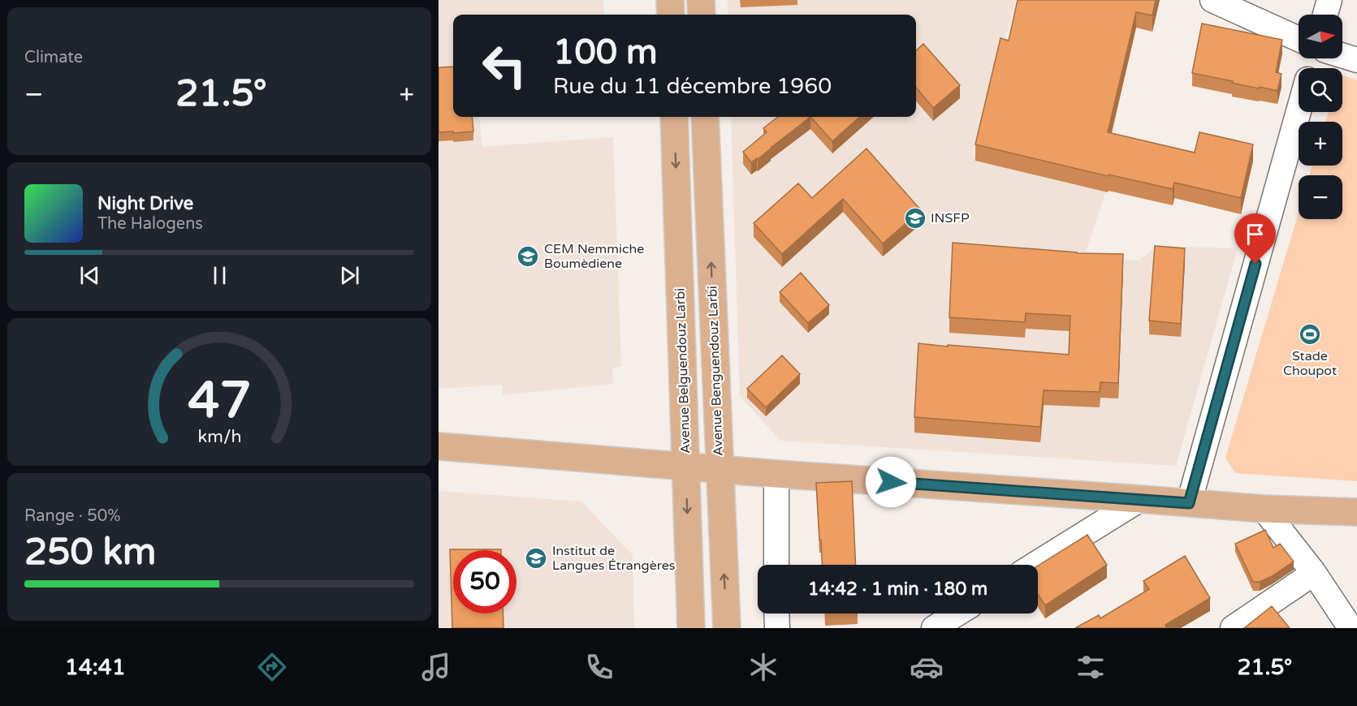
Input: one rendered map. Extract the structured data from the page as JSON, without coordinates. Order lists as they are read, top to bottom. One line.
{"streets":{"main road":["Avenue Belguendouz Larbi","Avenue Benguendouz Larbi"]},"one_way":["Avenue Belguendouz Larbi","Avenue Benguendouz Larbi"],"places":{"school or university":["INSFP","CEM Nemmiche Boumèdiene","Institut de Langues Étrangères"],"sports":["Stade Choupot"]},"north":"right","page":{"tile":["Climate",["Range · 50%","250 km"]],"map_buttons":["+","−"],"turn":["100 m","Rue du 11 décembre 1960"],"heat":["−","21.5°","+"],"song":["Night Drive","The Halogens"],"limit":"50","trip":"14:42 · 1 min · 180 m","tabs":["14:41","21.5°"],"gauge":["47","km/h"]}}
